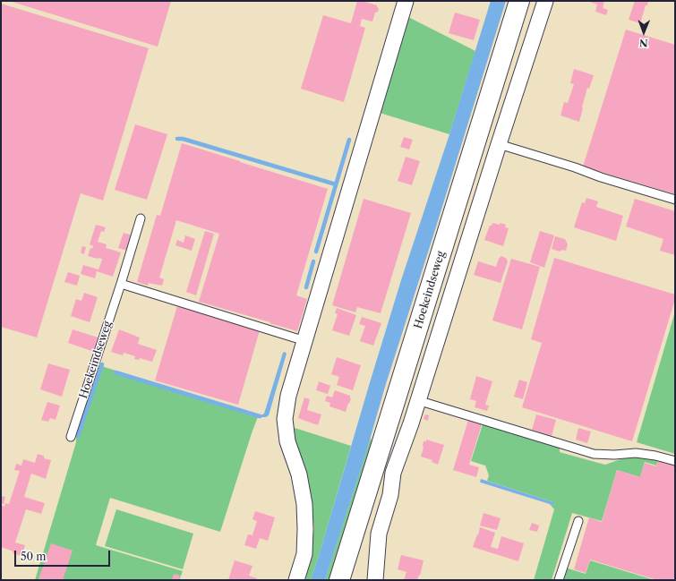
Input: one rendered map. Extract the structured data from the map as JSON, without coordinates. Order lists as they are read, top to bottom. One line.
{"streets":{"main road":["Hoekeindseweg"]},"scale_bar":"50 m","north":"bottom"}
